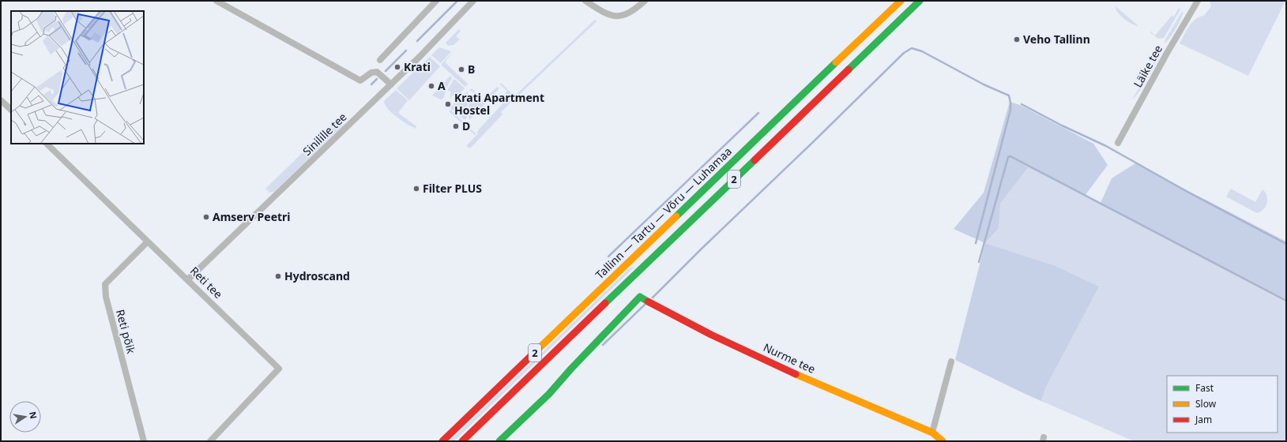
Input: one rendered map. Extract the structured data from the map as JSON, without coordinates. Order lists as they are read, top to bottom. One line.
{"streets":{"main road":["2","Tallinn — Tartu — Võru — Luhamaa","Nurme tee"],"street":["Läike tee","Sinilille tee","Reti tee","Reti põik"]},"crossings":[["Sinilille tee","Reti tee"],["Reti tee","Reti põik"]],"places":["Veho Tallinn","Krati","B","A","Krati Apartment Hostel","D","Filter PLUS","Amserv Peetri","Hydroscand"],"legend":["Fast","Slow","Jam"],"north":"right"}
